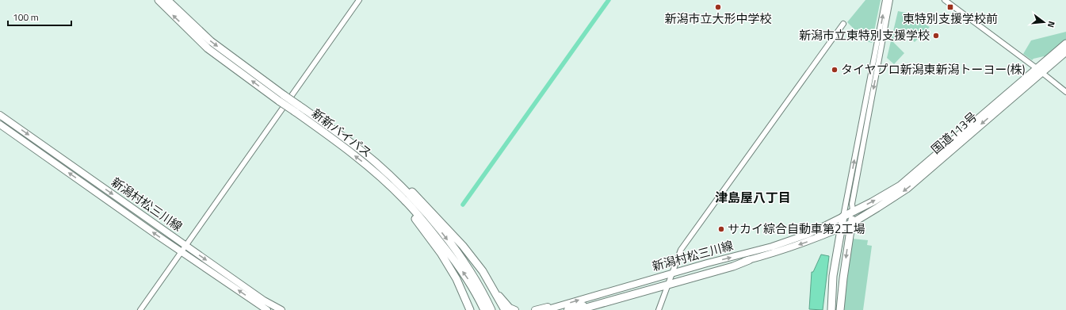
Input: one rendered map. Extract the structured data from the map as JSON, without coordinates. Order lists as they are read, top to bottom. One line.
{"streets":{"highway":["新新バイパス","国道113号"],"main road":["新潟村松三川線"]},"crossings":[["国道113号","新潟村松三川線"]],"districts":["津島屋八丁目"],"places":{"other":["新潟市立大形中学校","新潟市立東特別支援学校","タイヤプロ新潟東新潟トーヨー(株)","サカイ綜合自動車第2工場"],"transit":["東特別支援学校前"]},"scale_bar":"100 m","north":"right"}
